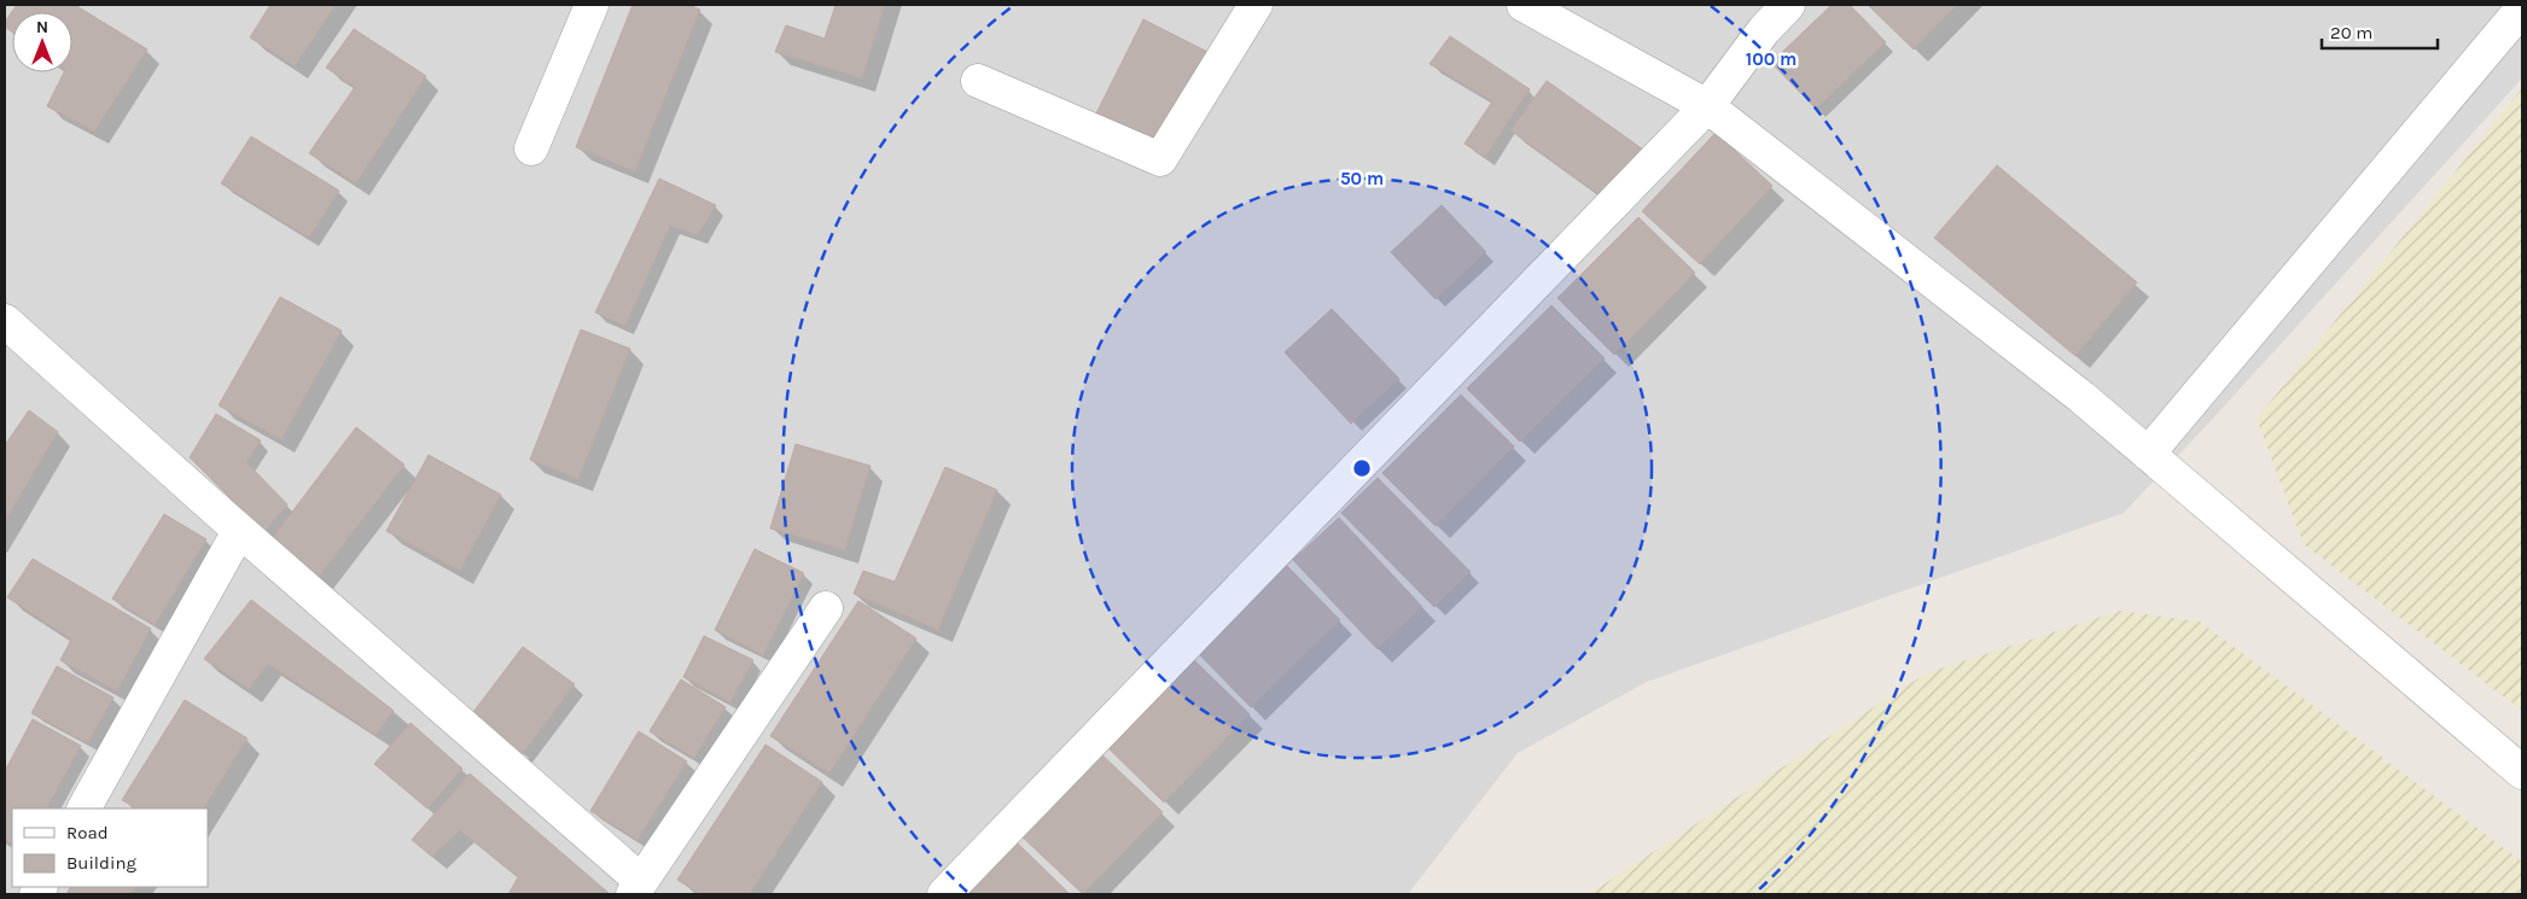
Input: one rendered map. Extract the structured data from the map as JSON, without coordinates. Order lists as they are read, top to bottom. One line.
{"legend":["Road","Building"],"scale_bar":"20 m","north":"top","rings":["100 m","50 m"]}
